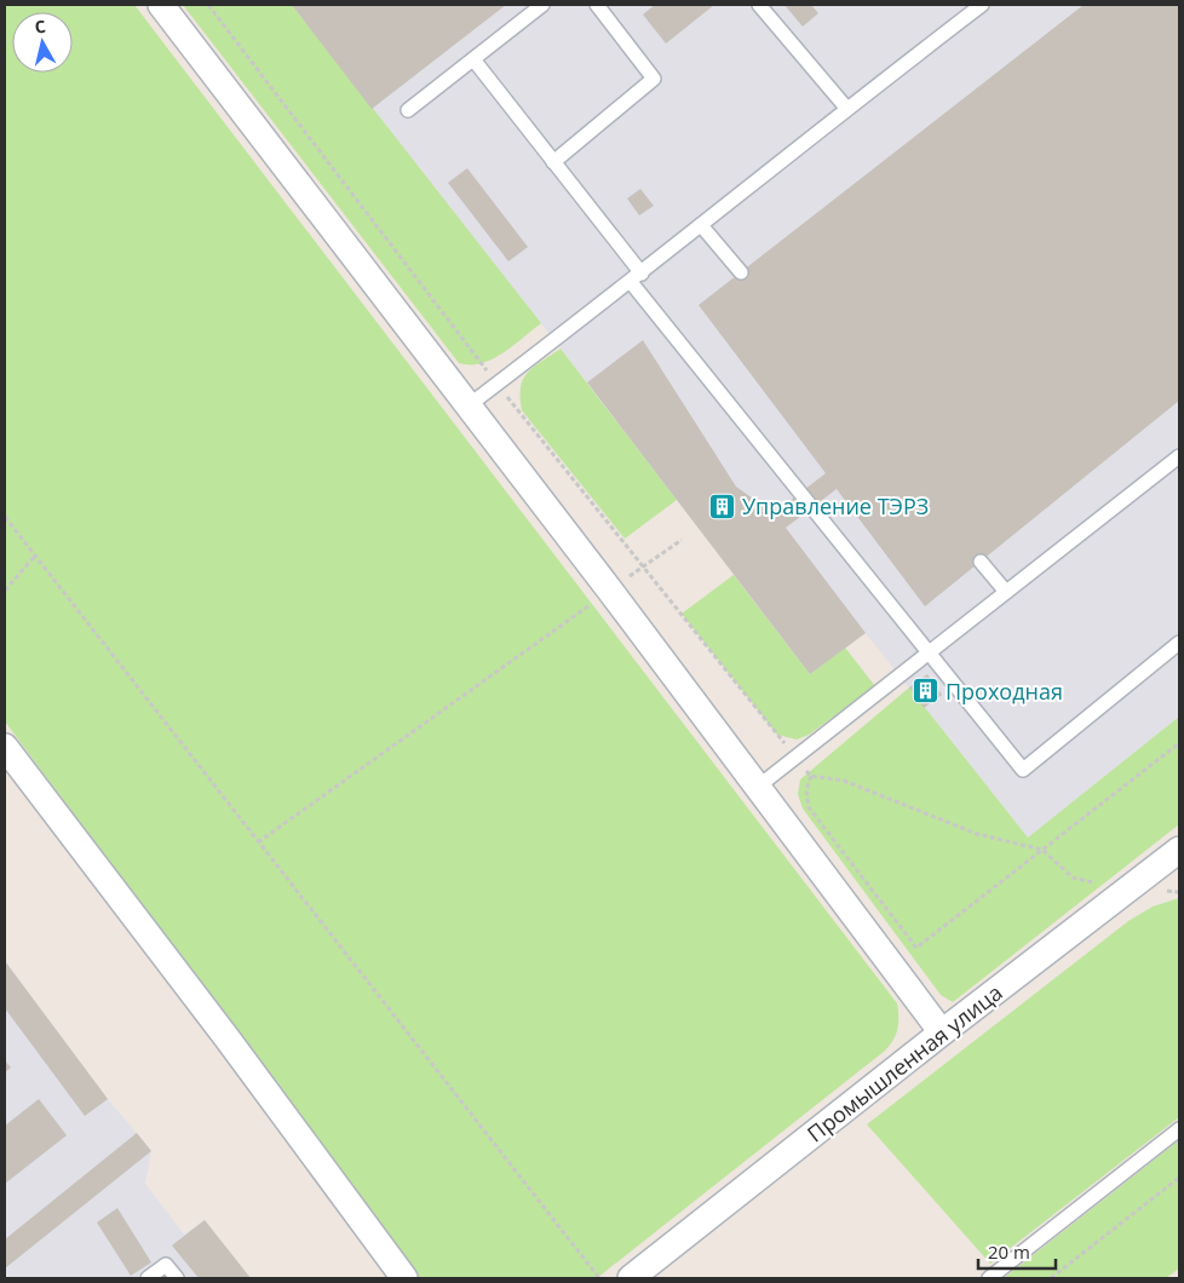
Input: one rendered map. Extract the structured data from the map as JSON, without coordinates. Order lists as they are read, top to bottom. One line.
{"streets":{"street":["Промышленная улица"]},"places":{"building":["Управление ТЭРЗ","Проходная"]},"scale_bar":"20 m","north":"top"}
